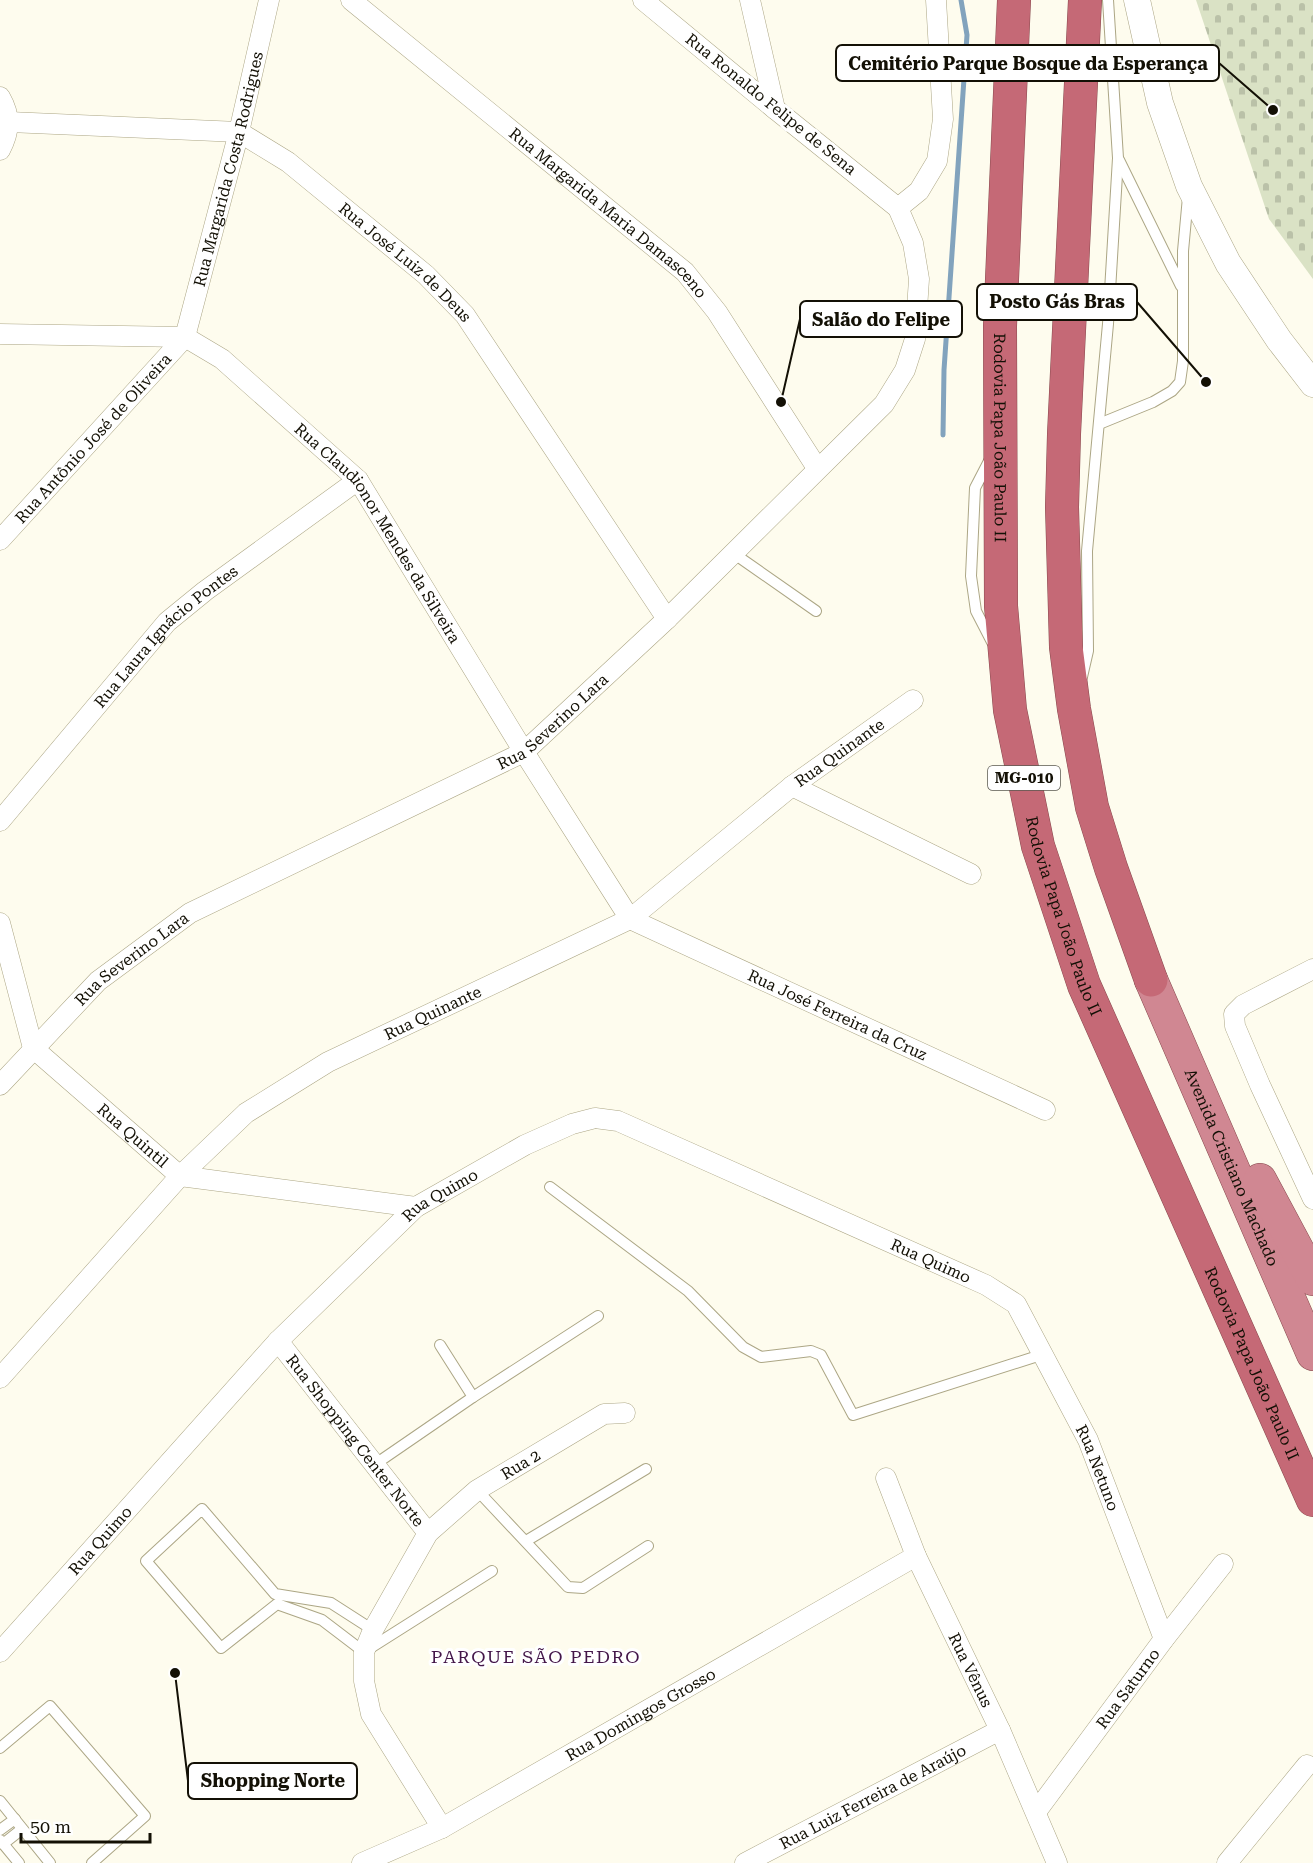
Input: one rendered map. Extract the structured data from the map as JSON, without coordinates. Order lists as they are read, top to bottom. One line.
{"streets":{"highway":["Rodovia Papa João Paulo II","MG-010","Avenida Cristiano Machado"],"street":["Rua Ronaldo Felipe de Sena","Rua Margarida Costa Rodrigues","Rua Margarida Maria Damasceno","Rua José Luiz de Deus","Rua Antônio José de Oliveira","Rua Claudionor Mendes da Silveira","Rua Laura Ignácio Pontes","Rua Severino Lara","Rua Quinante","Rua José Ferreira da Cruz","Rua Quintil","Rua Quimo","Rua Shopping Center Norte","Rua 2","Rua Netuno","Rua Vênus","Rua Saturno","Rua Domingos Grosso","Rua Luiz Ferreira de Araújo"]},"crossings":[["Rua Ronaldo Felipe de Sena","Rua Severino Lara"],["Rua Margarida Costa Rodrigues","Rua José Luiz de Deus"],["Rua Margarida Costa Rodrigues","Rua Antônio José de Oliveira"],["Rua Margarida Costa Rodrigues","Rua Claudionor Mendes da Silveira"],["Rua Margarida Maria Damasceno","Rua Severino Lara"],["Rua José Luiz de Deus","Rua Severino Lara"],["Rua Antônio José de Oliveira","Rua Claudionor Mendes da Silveira"],["Rua Claudionor Mendes da Silveira","Rua Laura Ignácio Pontes"],["Rua Claudionor Mendes da Silveira","Rua Severino Lara"],["Rua Claudionor Mendes da Silveira","Rua Quinante"],["Rua Claudionor Mendes da Silveira","Rua José Ferreira da Cruz"],["Rua Severino Lara","Rua Quintil"],["Rua Quinante","Rua José Ferreira da Cruz"],["Rua Quinante","Rua Quintil"],["MG-010","Avenida Cristiano Machado"],["Rua Quintil","Rua Quimo"],["Rua Quimo","Rua Shopping Center Norte"],["Rua Quimo","Rua Netuno"],["Rua Shopping Center Norte","Rua 2"],["Rua Shopping Center Norte","Rua Domingos Grosso"],["Rua Netuno","Rua Saturno"],["Rua Vênus","Rua Saturno"],["Rua Vênus","Rua Domingos Grosso"],["Rua Vênus","Rua Luiz Ferreira de Araújo"]],"districts":["PARQUE SÃO PEDRO"],"places":["Cemitério Parque Bosque da Esperança","Posto Gás Bras","Salão do Felipe","Shopping Norte"],"scale_bar":"50 m"}
